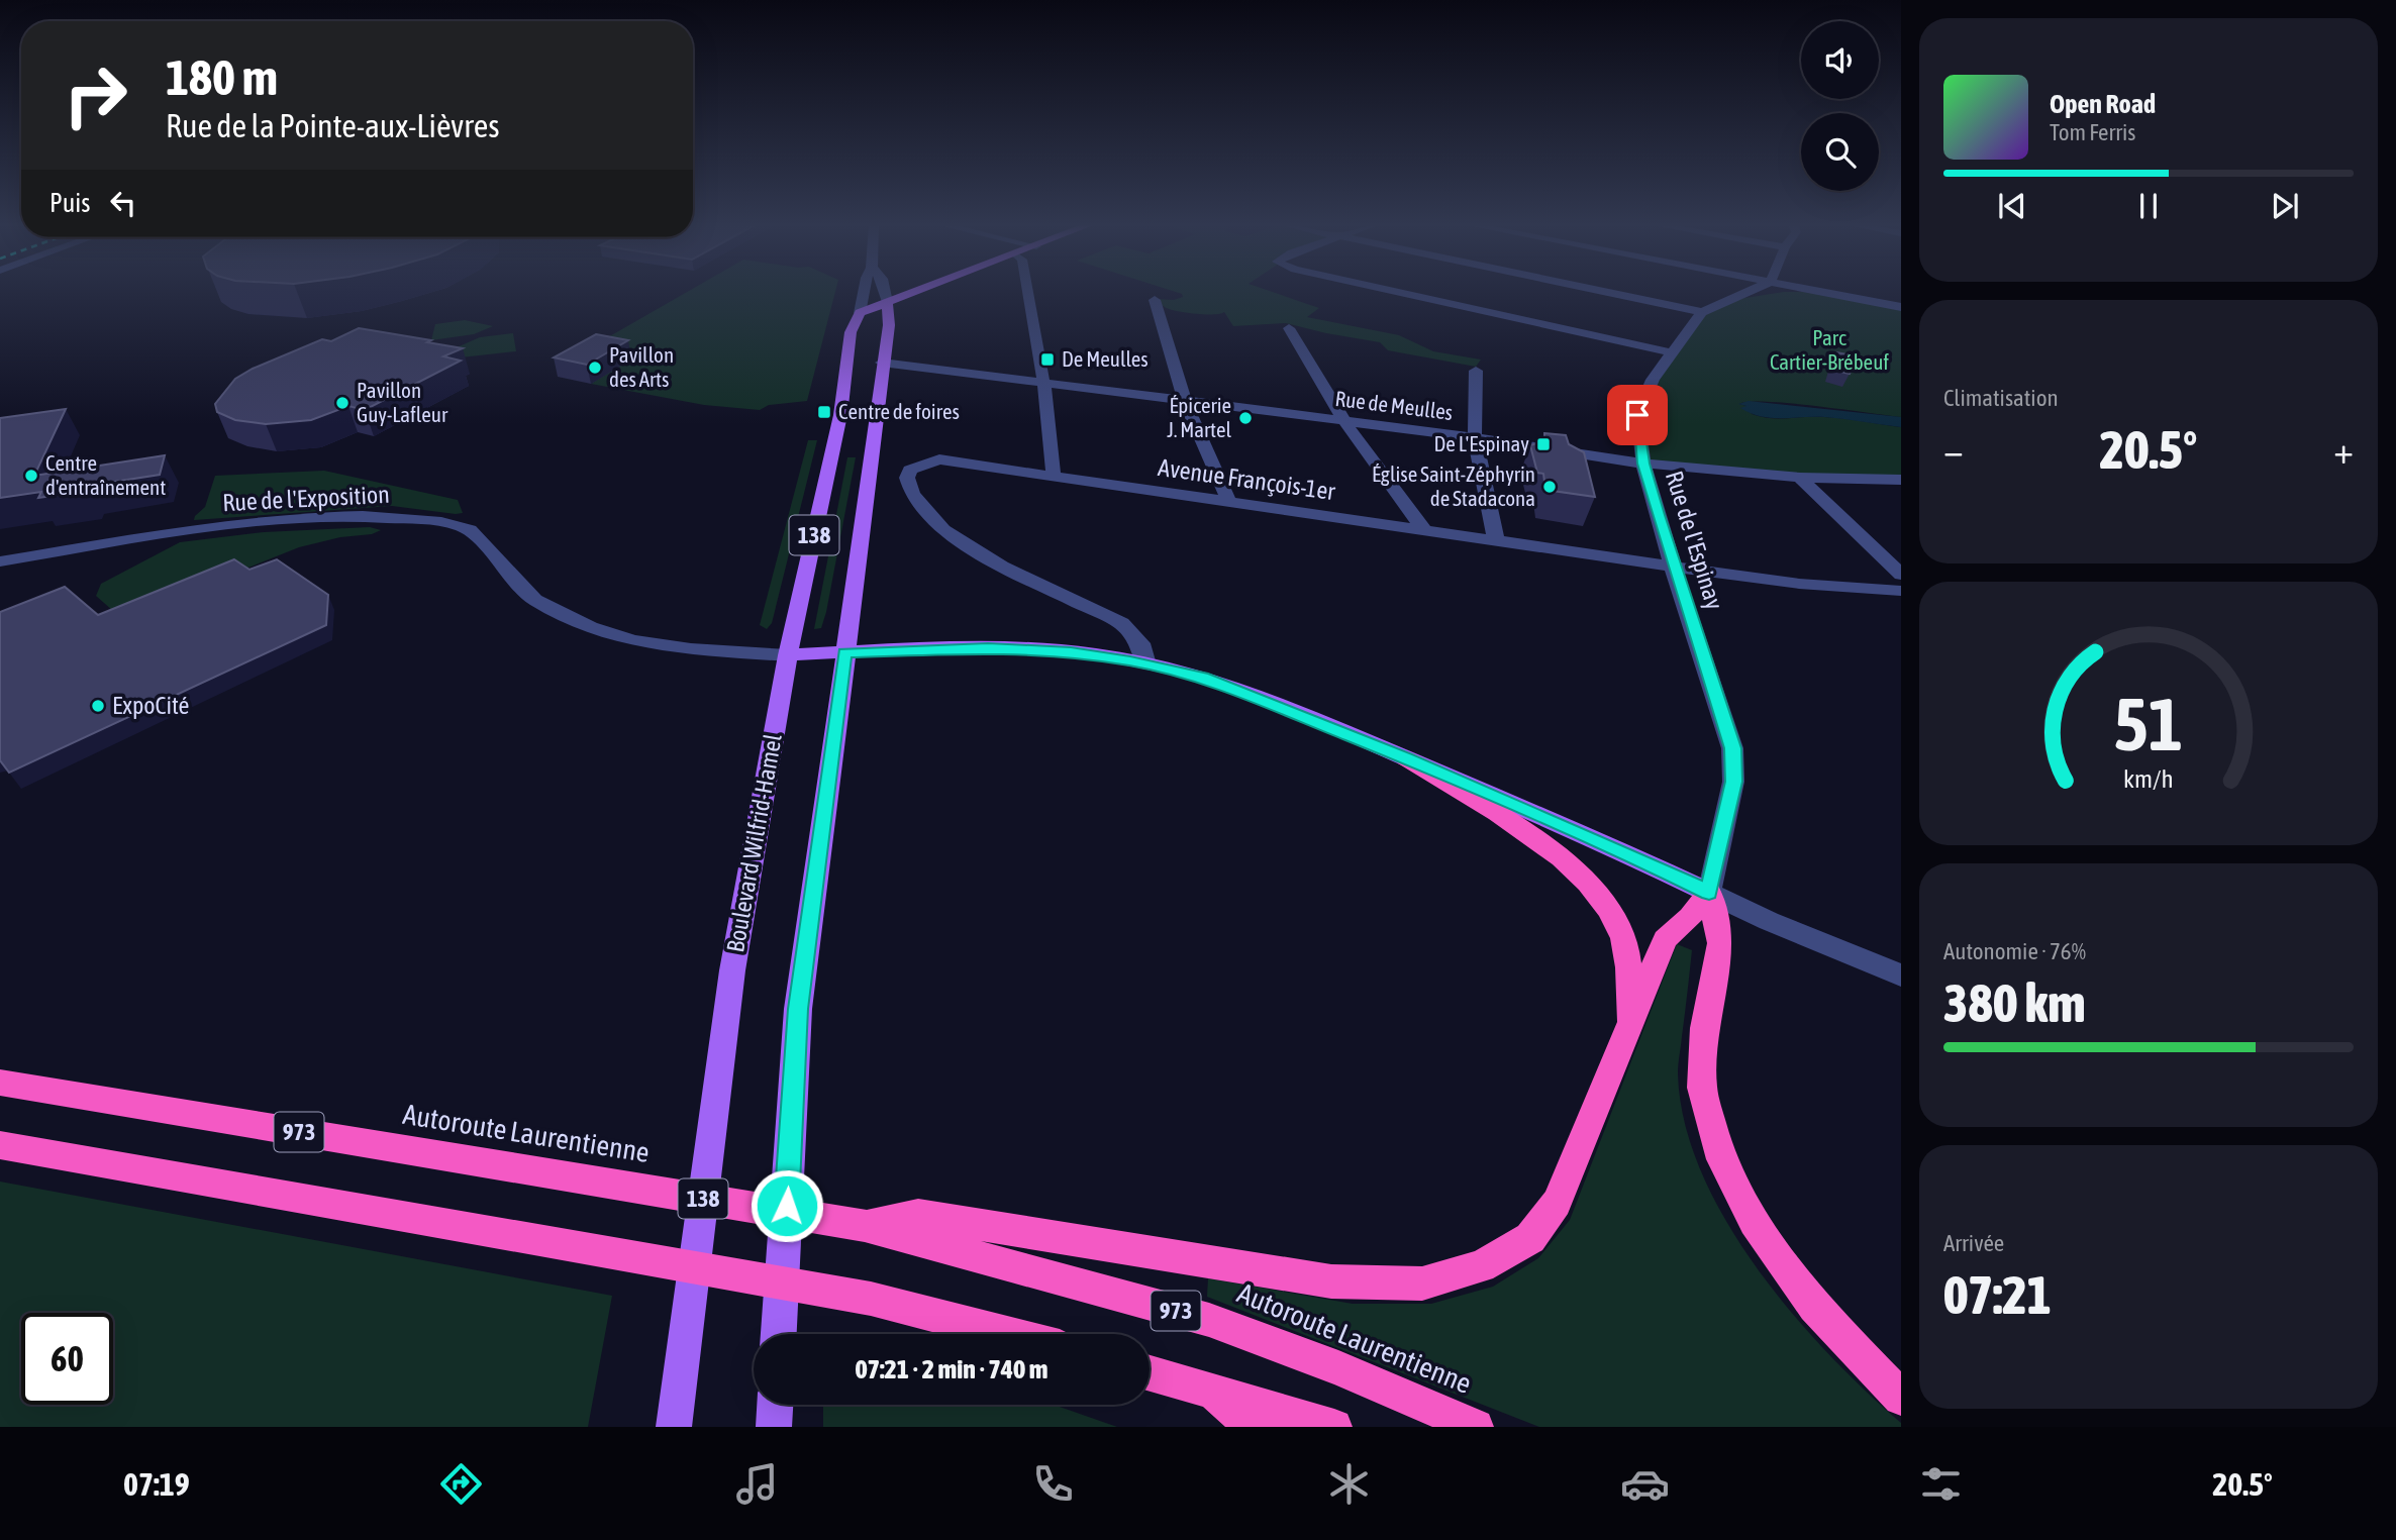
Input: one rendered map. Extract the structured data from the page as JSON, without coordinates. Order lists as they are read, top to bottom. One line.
{"streets":{"highway":["973","Autoroute Laurentienne"],"main road":["138","Boulevard Wilfrid-Hamel"],"street":["Rue de Meulles","Avenue François-1er","Rue de l'Exposition","Rue de l'Espinay"]},"crossings":[["Rue de Meulles","Rue de l'Espinay"],["Rue de Meulles","Boulevard Wilfrid-Hamel"],["Avenue François-1er","Rue de l'Espinay"],["Rue de l'Exposition","Boulevard Wilfrid-Hamel"]],"parks":["Parc Cartier-Brébeuf"],"places":{"transit":["De Meulles","Centre de foires","De L'Espinay"],"other":["Pavillon des Arts","Pavillon Guy-Lafleur","Épicerie J. Martel","Centre d'entraînement","Église Saint-Zéphyrin de Stadacona","ExpoCité"]},"page":{"turn":["180 m","Rue de la Pointe-aux-Lièvres"],"song":["Open Road","Tom Ferris"],"then":"Puis","tile":["Climatisation",["Autonomie · 76%","380 km"],["Arrivée","07:21"]],"heat":["−","20.5°","+"],"limit":"60","trip":"07:21 · 2 min · 740 m","tabs":["07:19","20.5°"],"gauge":["51","km/h"]}}
